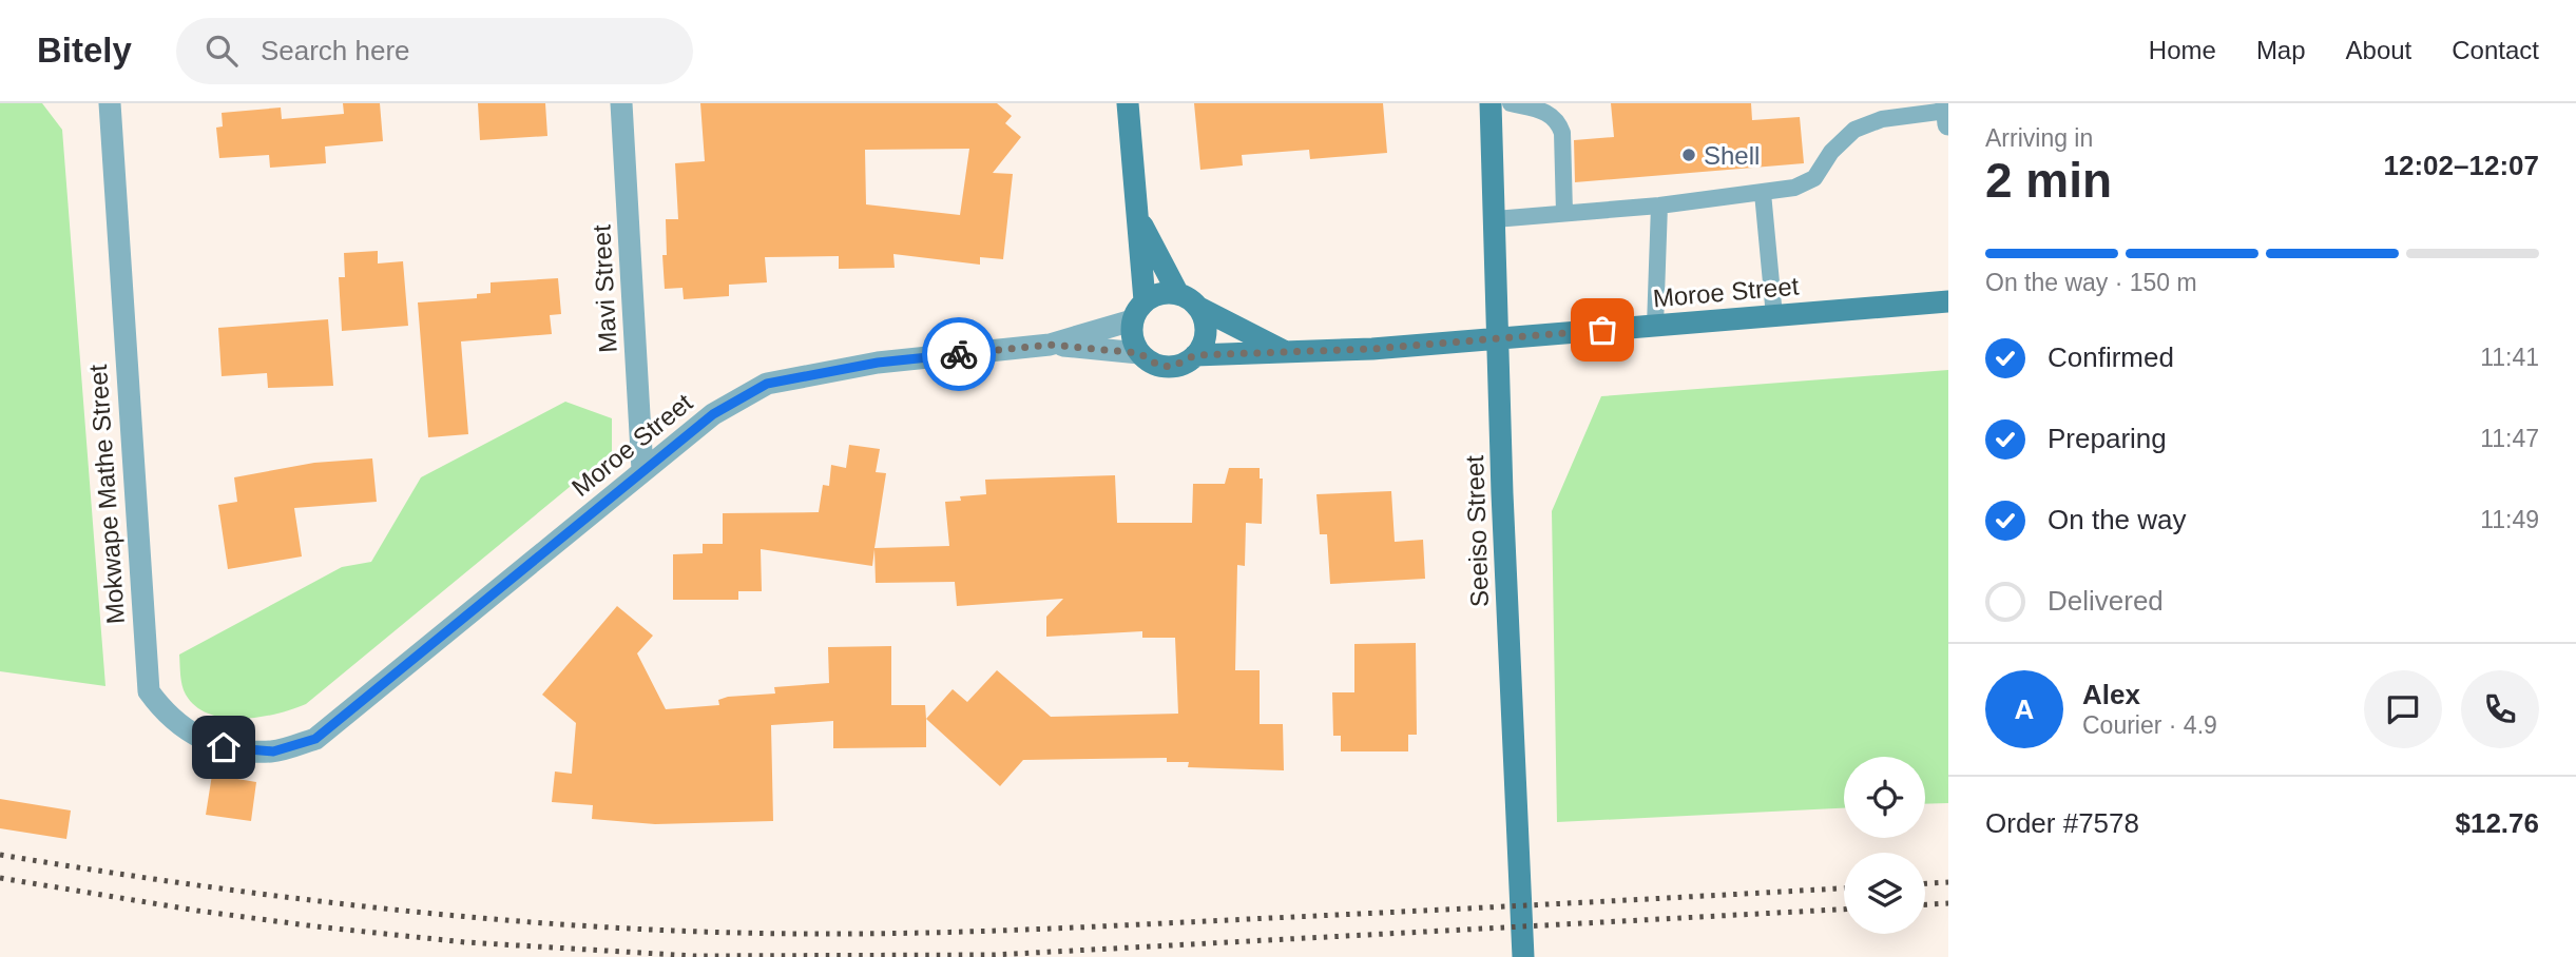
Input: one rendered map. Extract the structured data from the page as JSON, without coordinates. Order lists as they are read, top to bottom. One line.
{"streets":{"street":["Mavi Street","Moroe Street","Mokwape Mathe Street","Seeiso Street"]},"crossings":[["Mavi Street","Moroe Street"],["Moroe Street","Mokwape Mathe Street"],["Moroe Street","Seeiso Street"]],"places":["Shell"],"page":{"header":"Bitely","search":"Search here","nav":["Home","Map","About","Contact"],"heading":["2 min","Arriving in","12:02–12:07"],"panel":["Alex","Courier · 4.9","Order #7578","$12.76"],"bar":"On the way · 150 m","list":[["Confirmed","11:41"],["Preparing","11:47"],["On the way","11:49"],"Delivered"],"round":"A"}}
